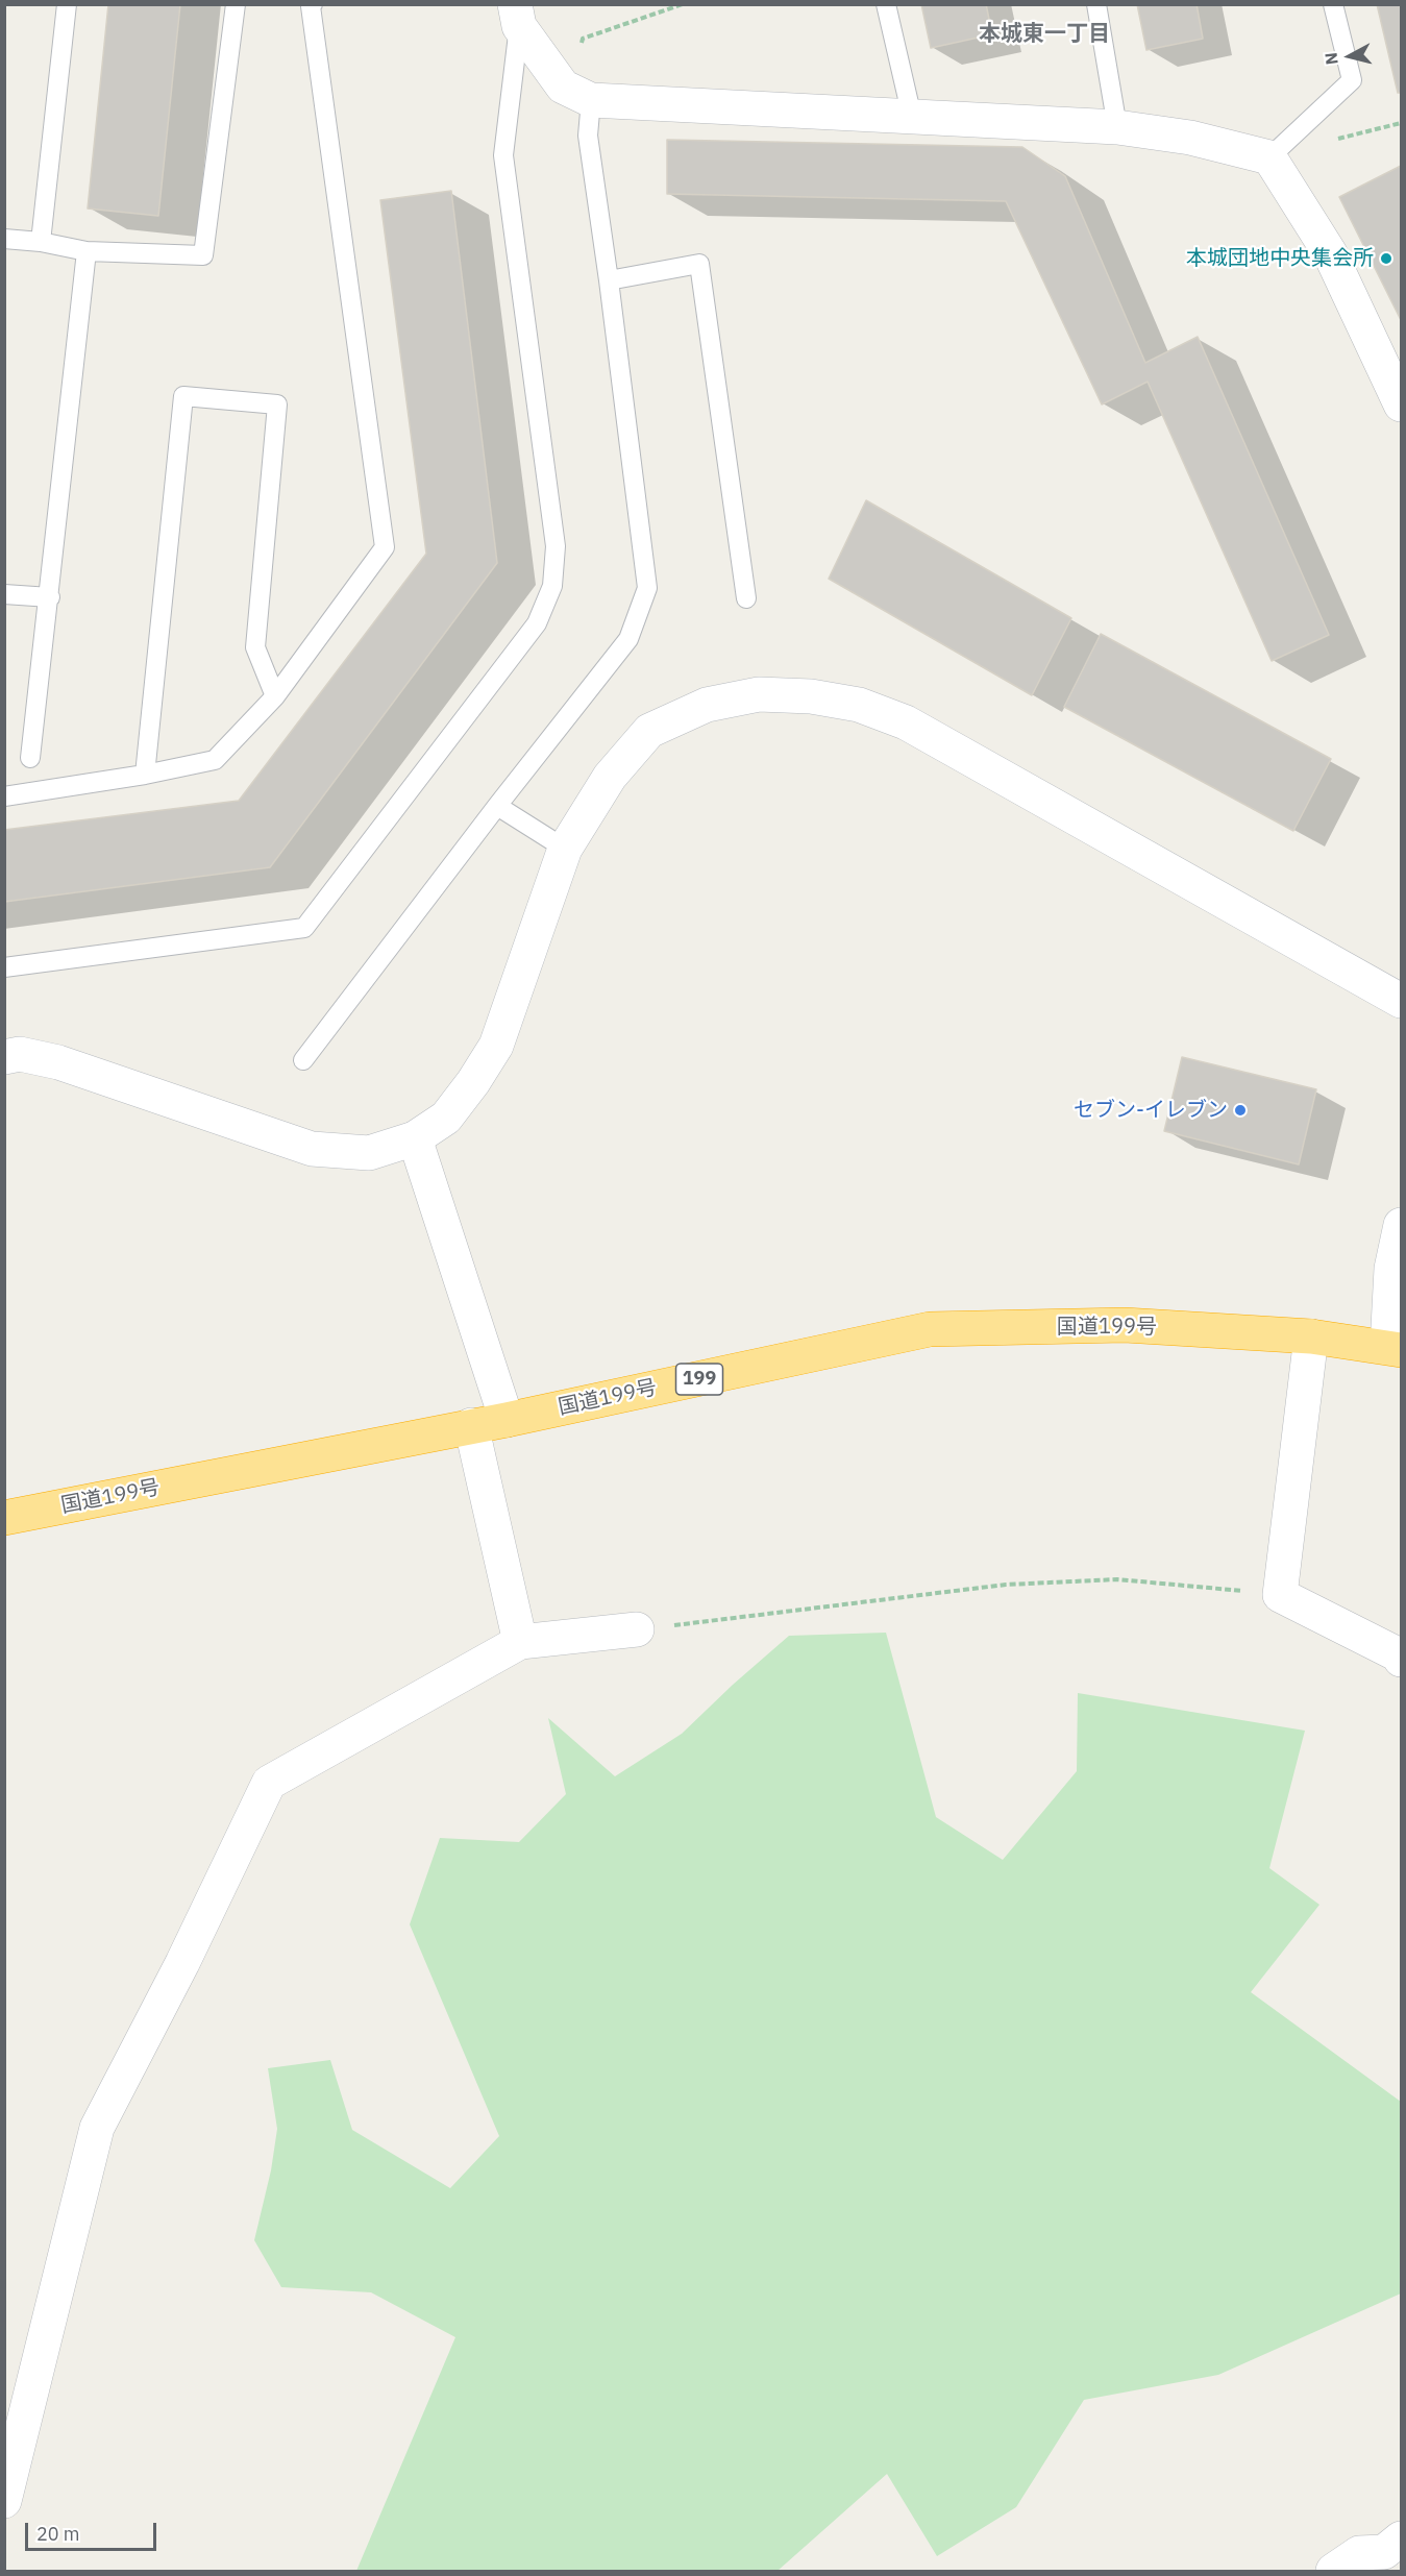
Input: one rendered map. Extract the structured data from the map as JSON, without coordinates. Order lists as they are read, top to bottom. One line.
{"streets":{"highway":["国道199号","199"]},"districts":["本城東一丁目"],"places":["本城団地中央集会所","セブン-イレブン"],"scale_bar":"20 m","north":"left"}
